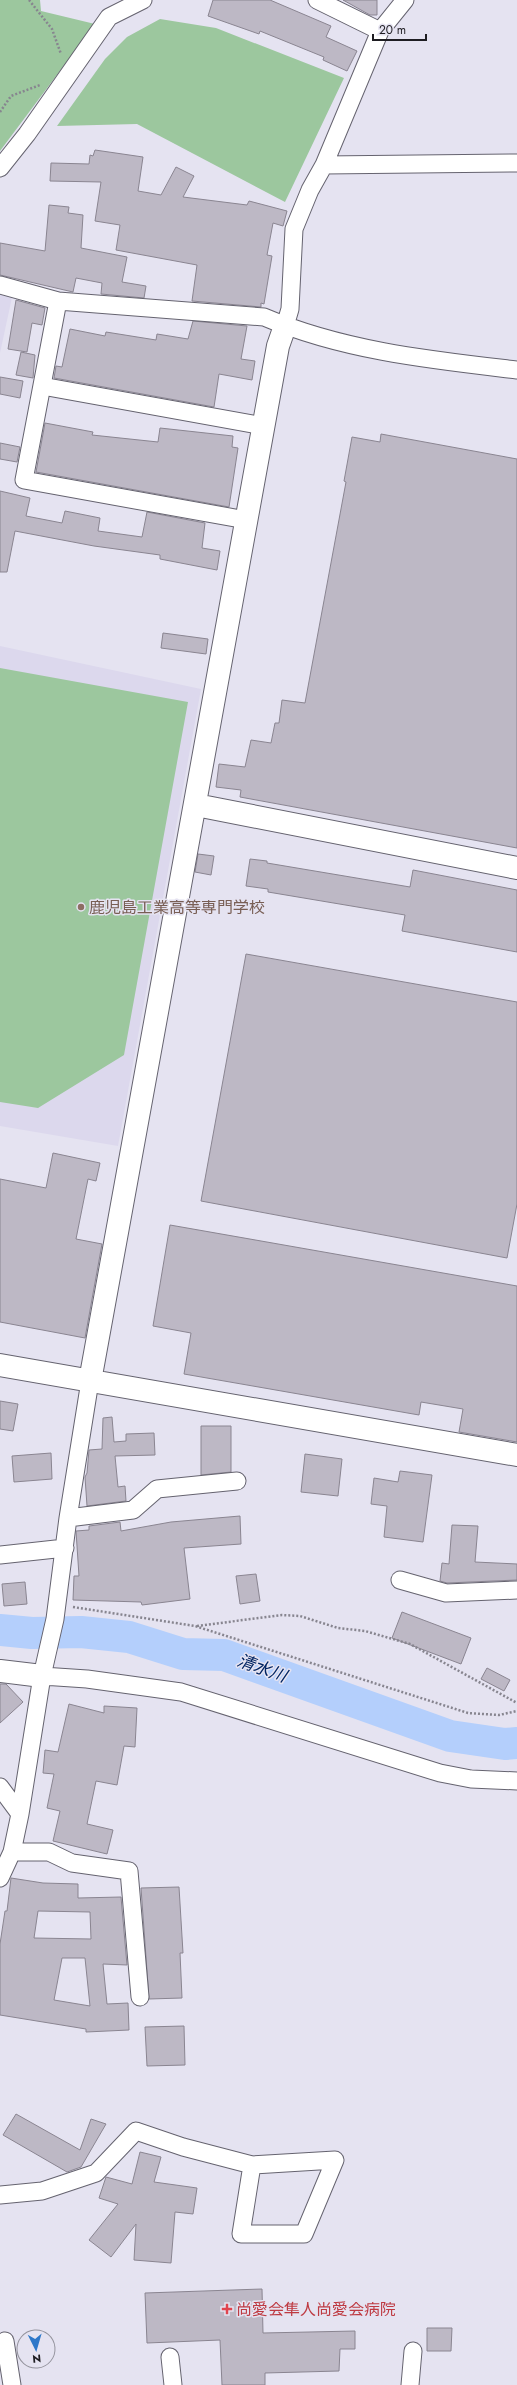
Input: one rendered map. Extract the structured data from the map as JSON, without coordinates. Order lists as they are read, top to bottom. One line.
{"water":["清水川"],"places":{"other":["鹿児島工業高等専門学校"],"health":["尚愛会隼人尚愛会病院"]},"scale_bar":"20 m","north":"bottom"}
